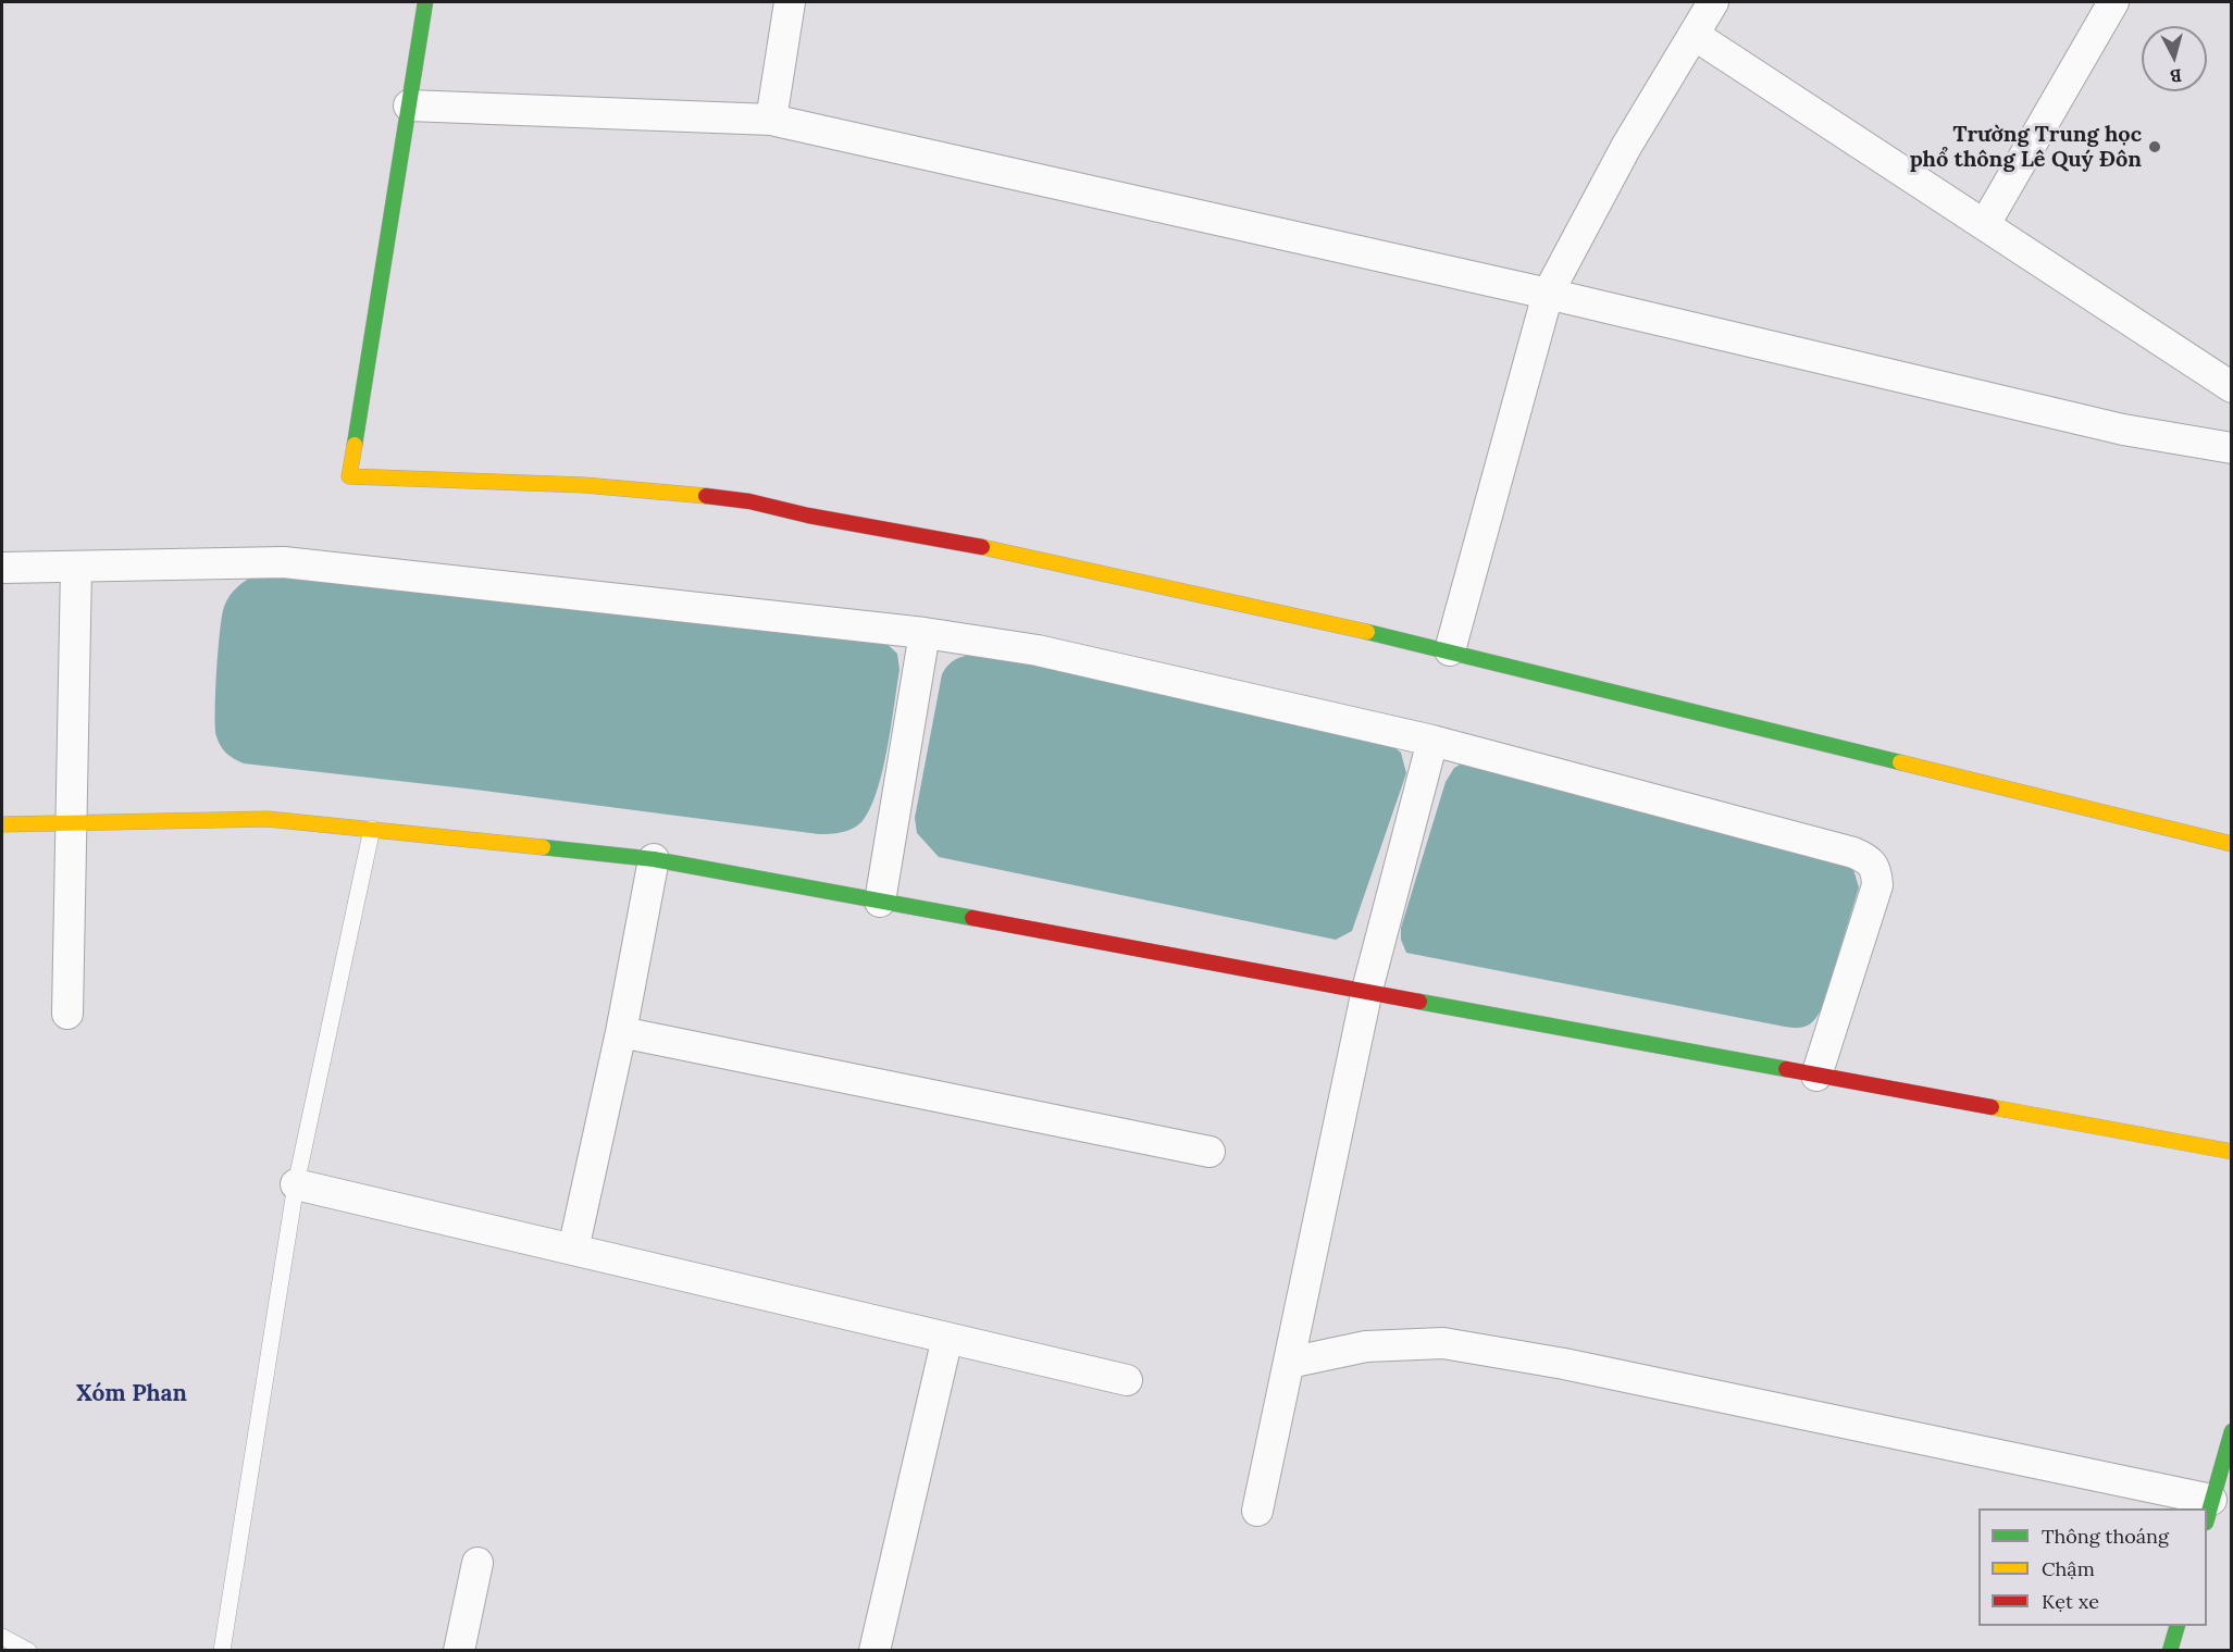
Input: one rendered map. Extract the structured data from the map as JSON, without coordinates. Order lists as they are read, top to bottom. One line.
{"districts":["Xóm Phan"],"places":["Trường Trung học phổ thông Lê Quý Đôn"],"legend":["Thông thoáng","Chậm","Kẹt xe"],"north":"bottom"}
